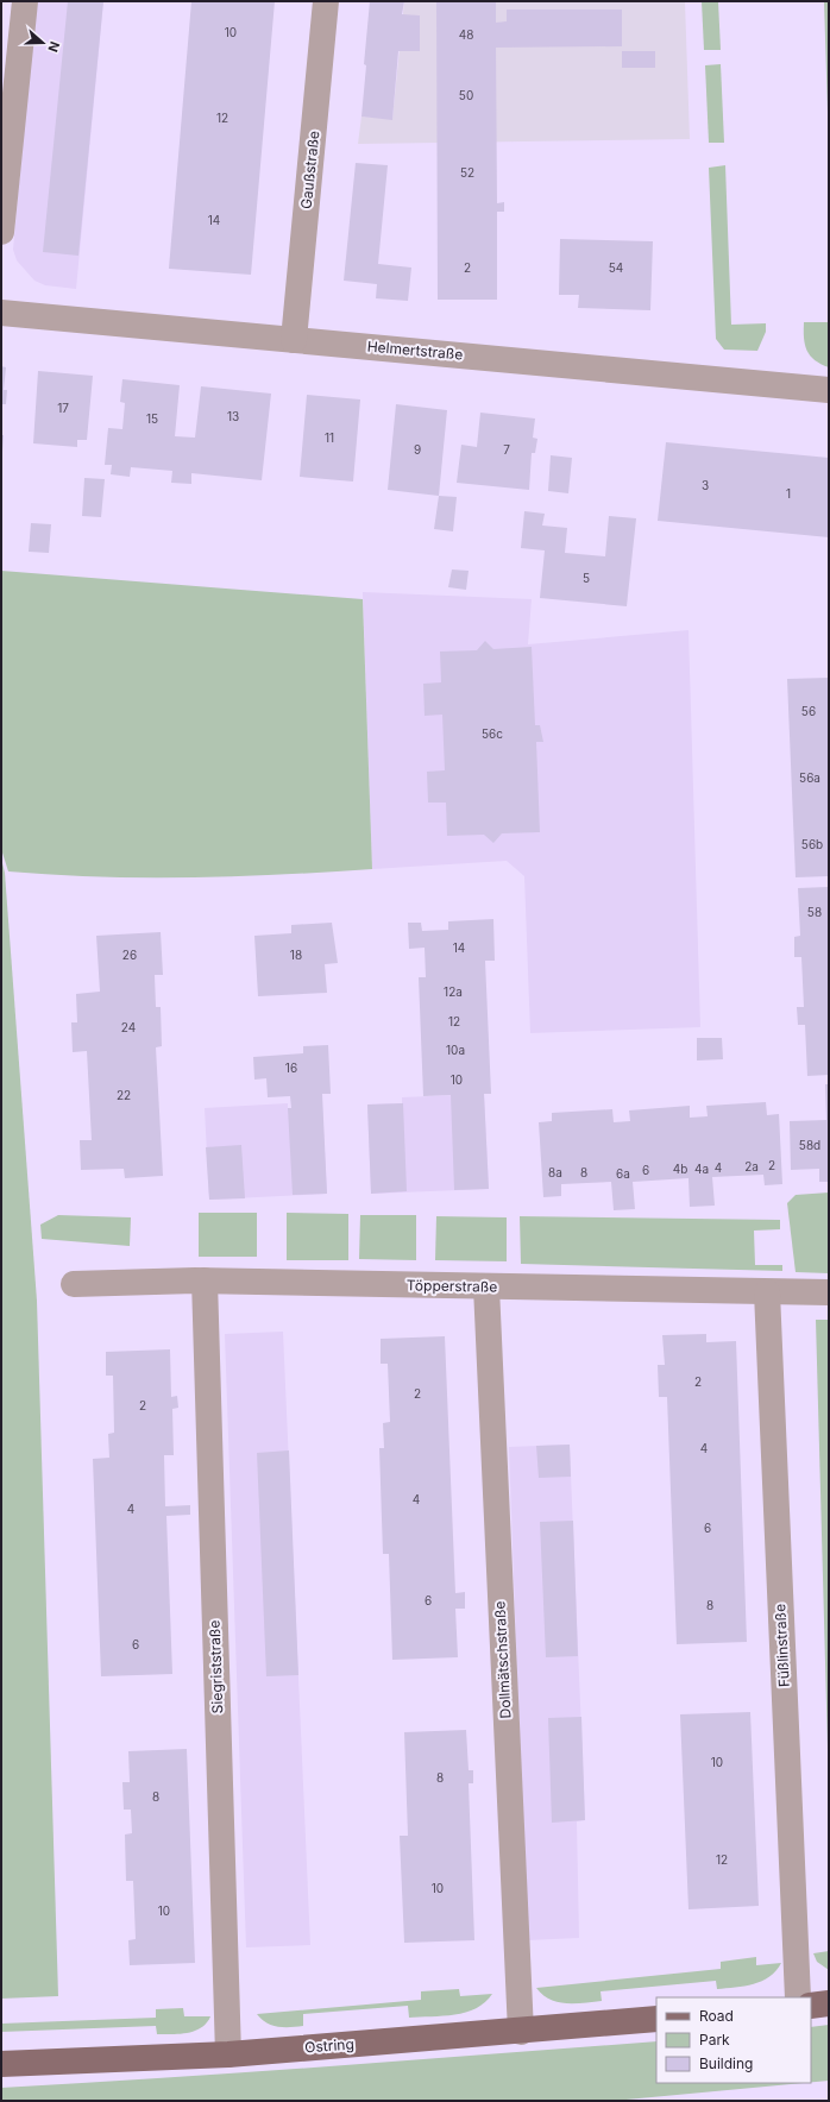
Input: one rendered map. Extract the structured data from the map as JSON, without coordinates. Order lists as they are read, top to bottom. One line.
{"streets":{"main road":["Ostring"],"street":["Gaußstraße","Helmertstraße","Töpperstraße","Füßlinstraße","Dollmätschstraße","Siegriststraße"]},"crossings":[["Gaußstraße","Helmertstraße"],["Töpperstraße","Füßlinstraße"],["Töpperstraße","Dollmätschstraße"],["Töpperstraße","Siegriststraße"],["Dollmätschstraße","Ostring"],["Siegriststraße","Ostring"]],"house_numbers":["10","48","50","12","52","14","2","54","17","13","15","11","9","7","3","1","5","56","56c","56a","56b","58","14","26","18","12a","12","24","10a","16","10","22","58d","2","2a","4","4b","4a","6","8a","8","6a","2","2","2","4","4","4","6","6","8","6","10","8","8","12","10","10"],"legend":["Road","Park","Building"],"north":"right"}
